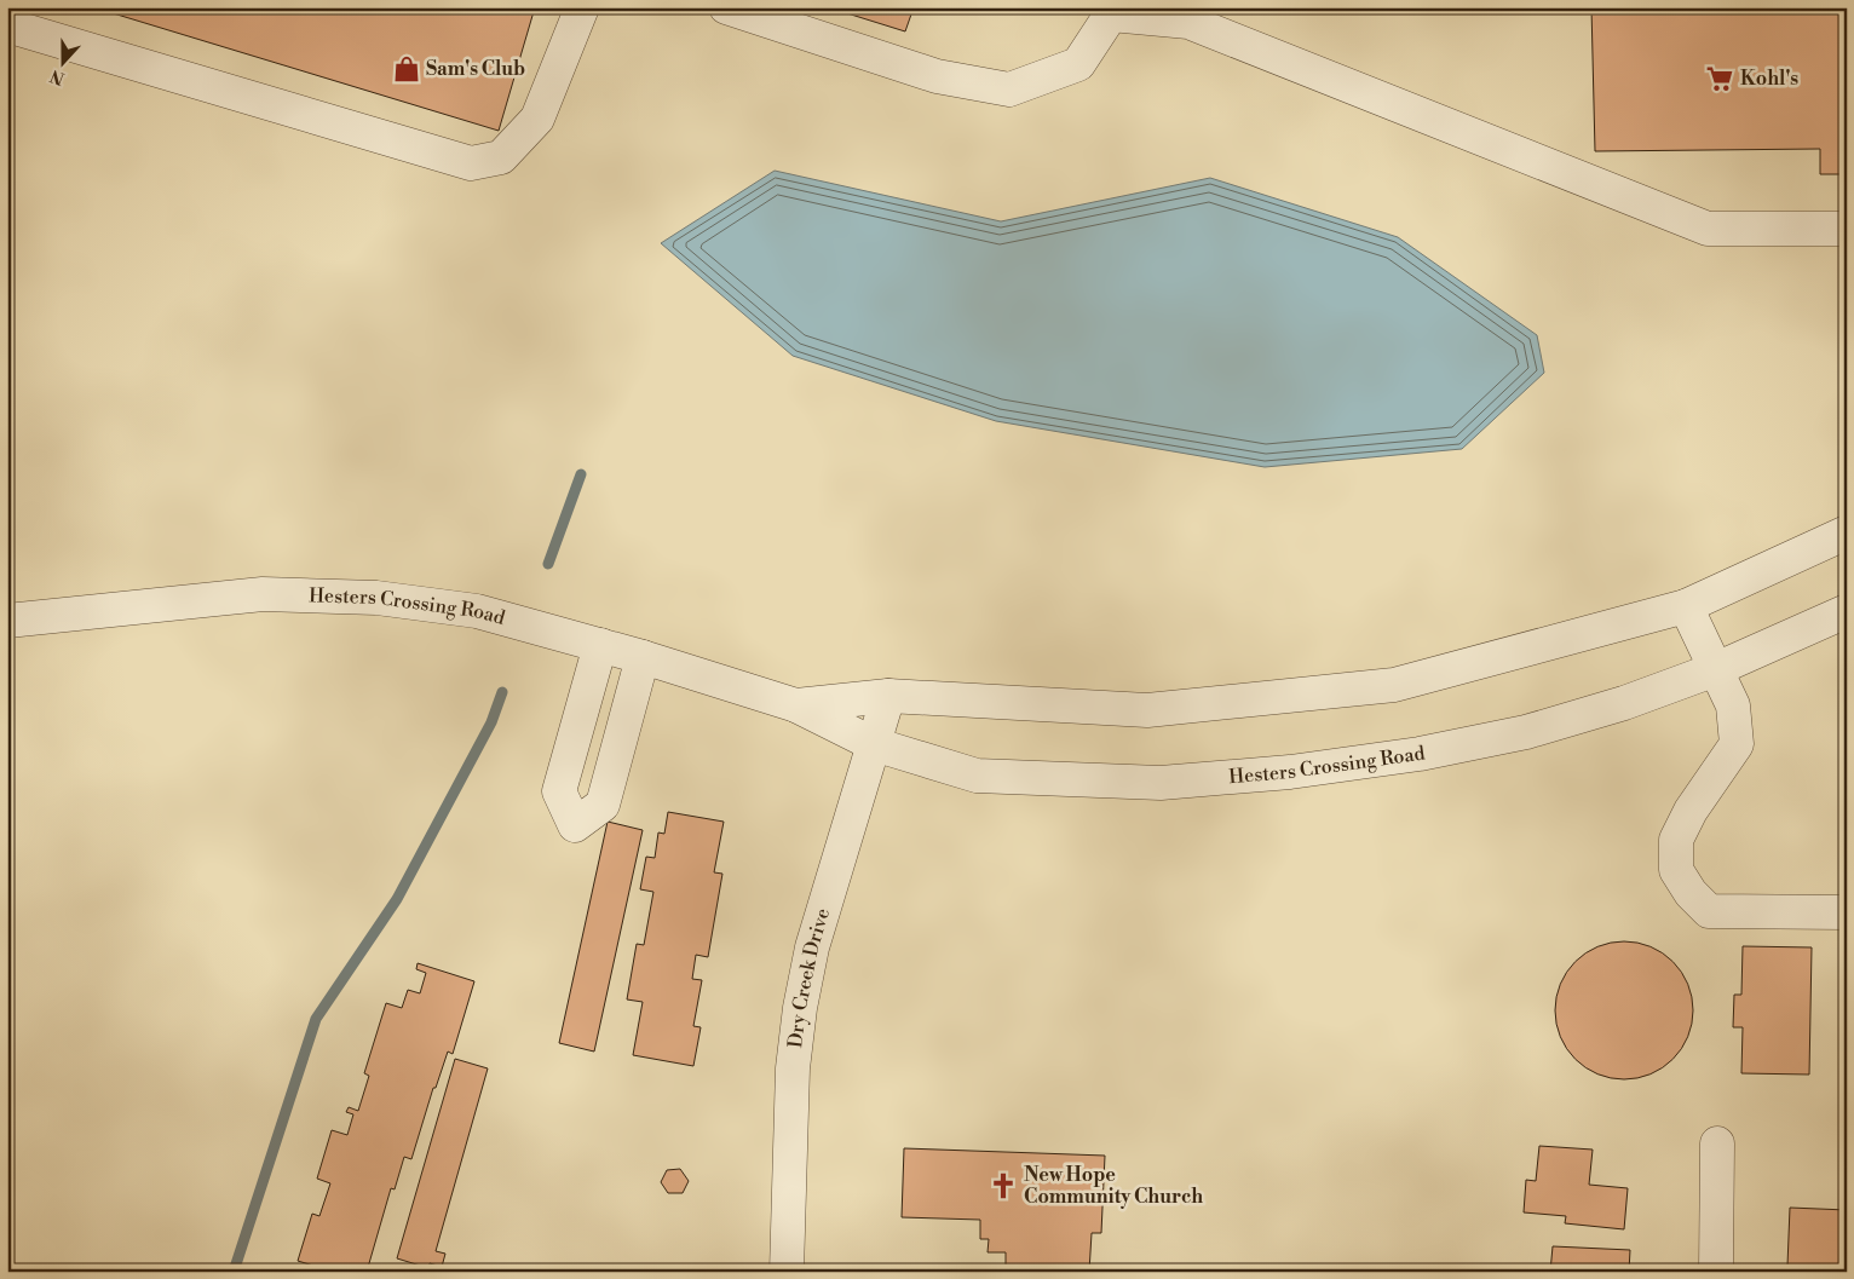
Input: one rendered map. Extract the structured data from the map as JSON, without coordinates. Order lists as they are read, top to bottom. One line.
{"streets":{"street":["Hesters Crossing Road","Dry Creek Drive"]},"crossings":[["Hesters Crossing Road","Dry Creek Drive"]],"places":{"shop":["Sam's Club"],"supermarket":["Kohl's"],"church":["New Hope Community Church"]},"north":"bottom"}
